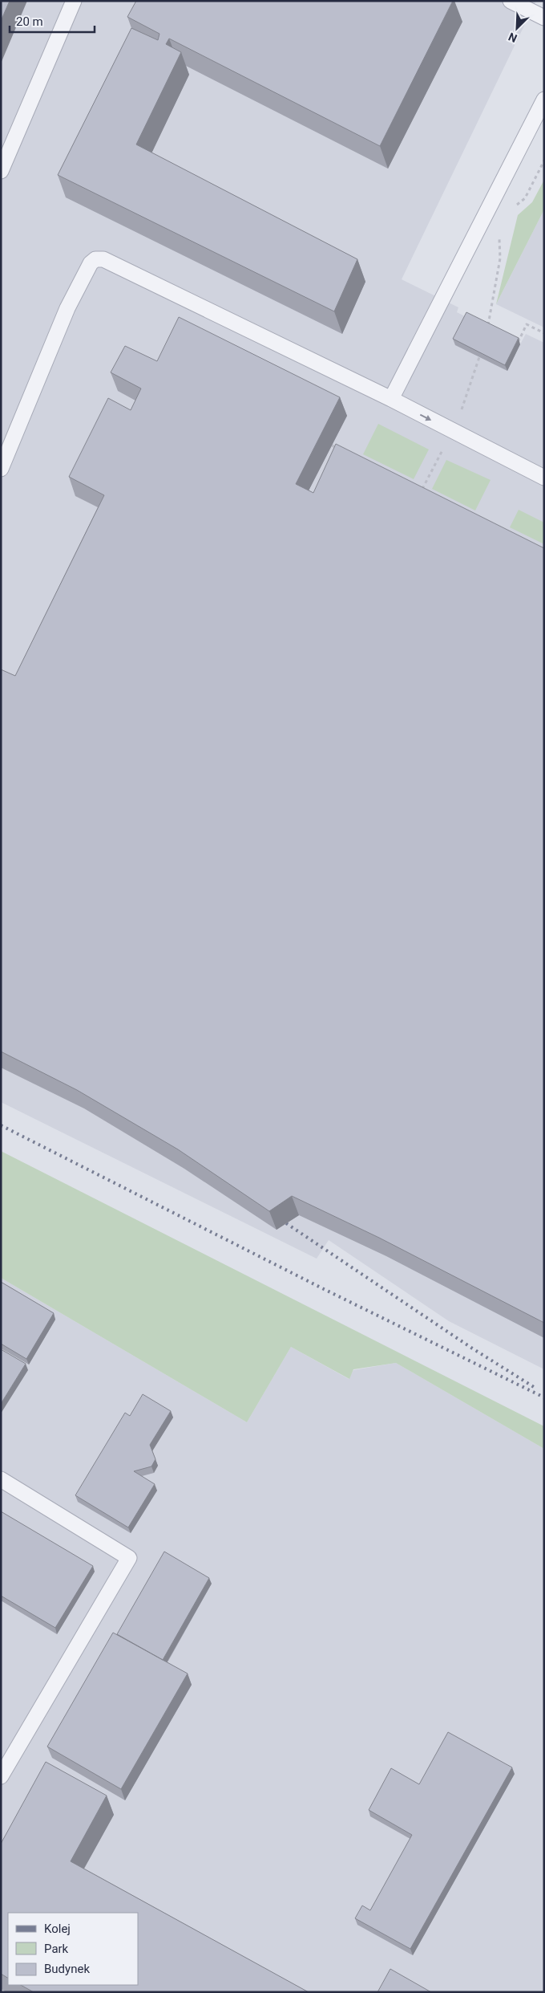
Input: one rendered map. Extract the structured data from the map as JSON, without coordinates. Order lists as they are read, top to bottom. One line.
{"legend":["Kolej","Park","Budynek"],"scale_bar":"20 m","north":"bottom left"}
